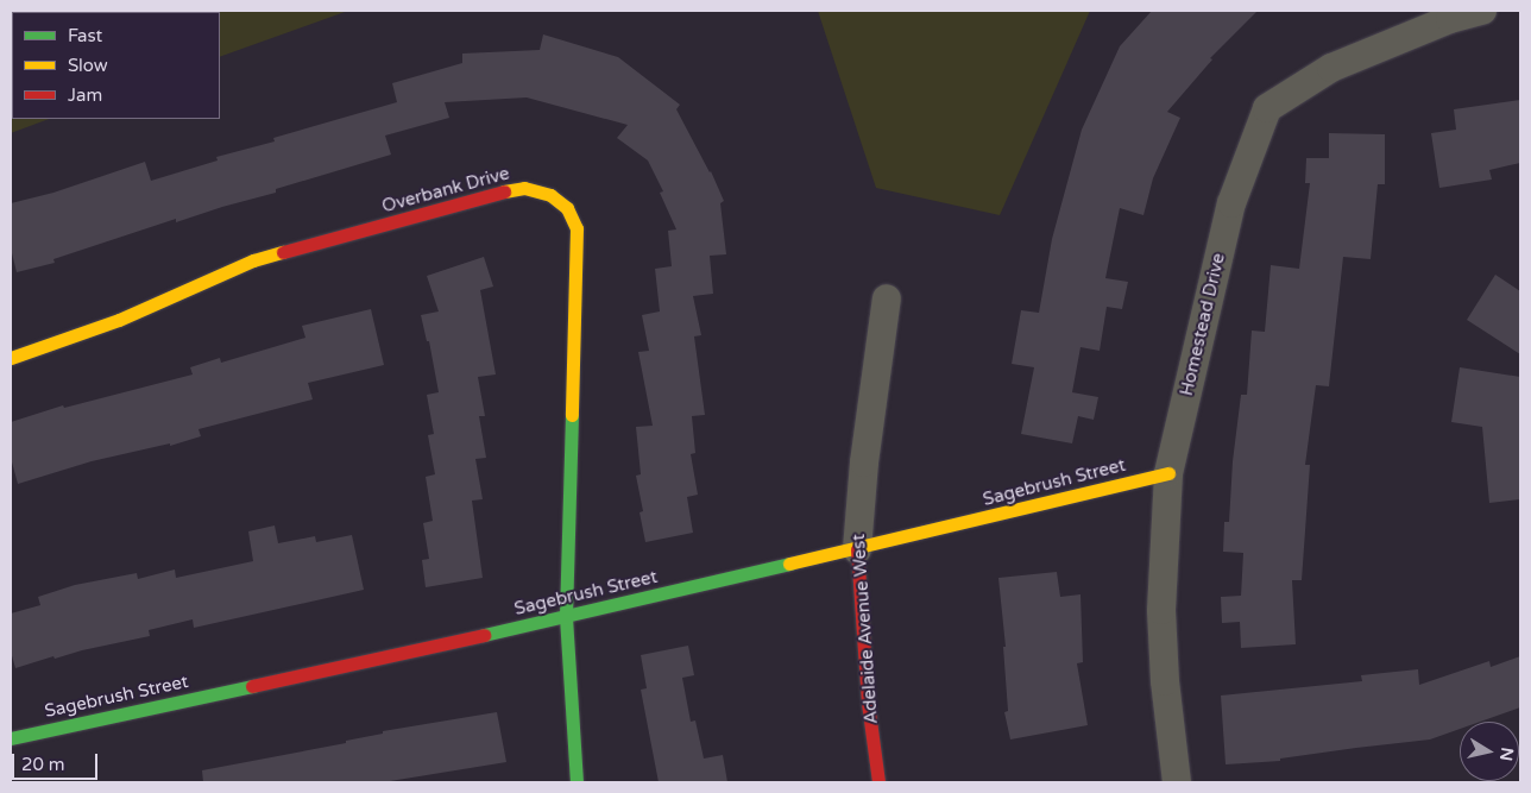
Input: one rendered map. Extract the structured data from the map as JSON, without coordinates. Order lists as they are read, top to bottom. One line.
{"streets":{"street":["Overbank Drive","Homestead Drive","Sagebrush Street","Adelaide Avenue West"]},"crossings":[["Overbank Drive","Sagebrush Street"],["Homestead Drive","Sagebrush Street"],["Sagebrush Street","Adelaide Avenue West"]],"legend":["Fast","Slow","Jam"],"scale_bar":"20 m","north":"right"}
